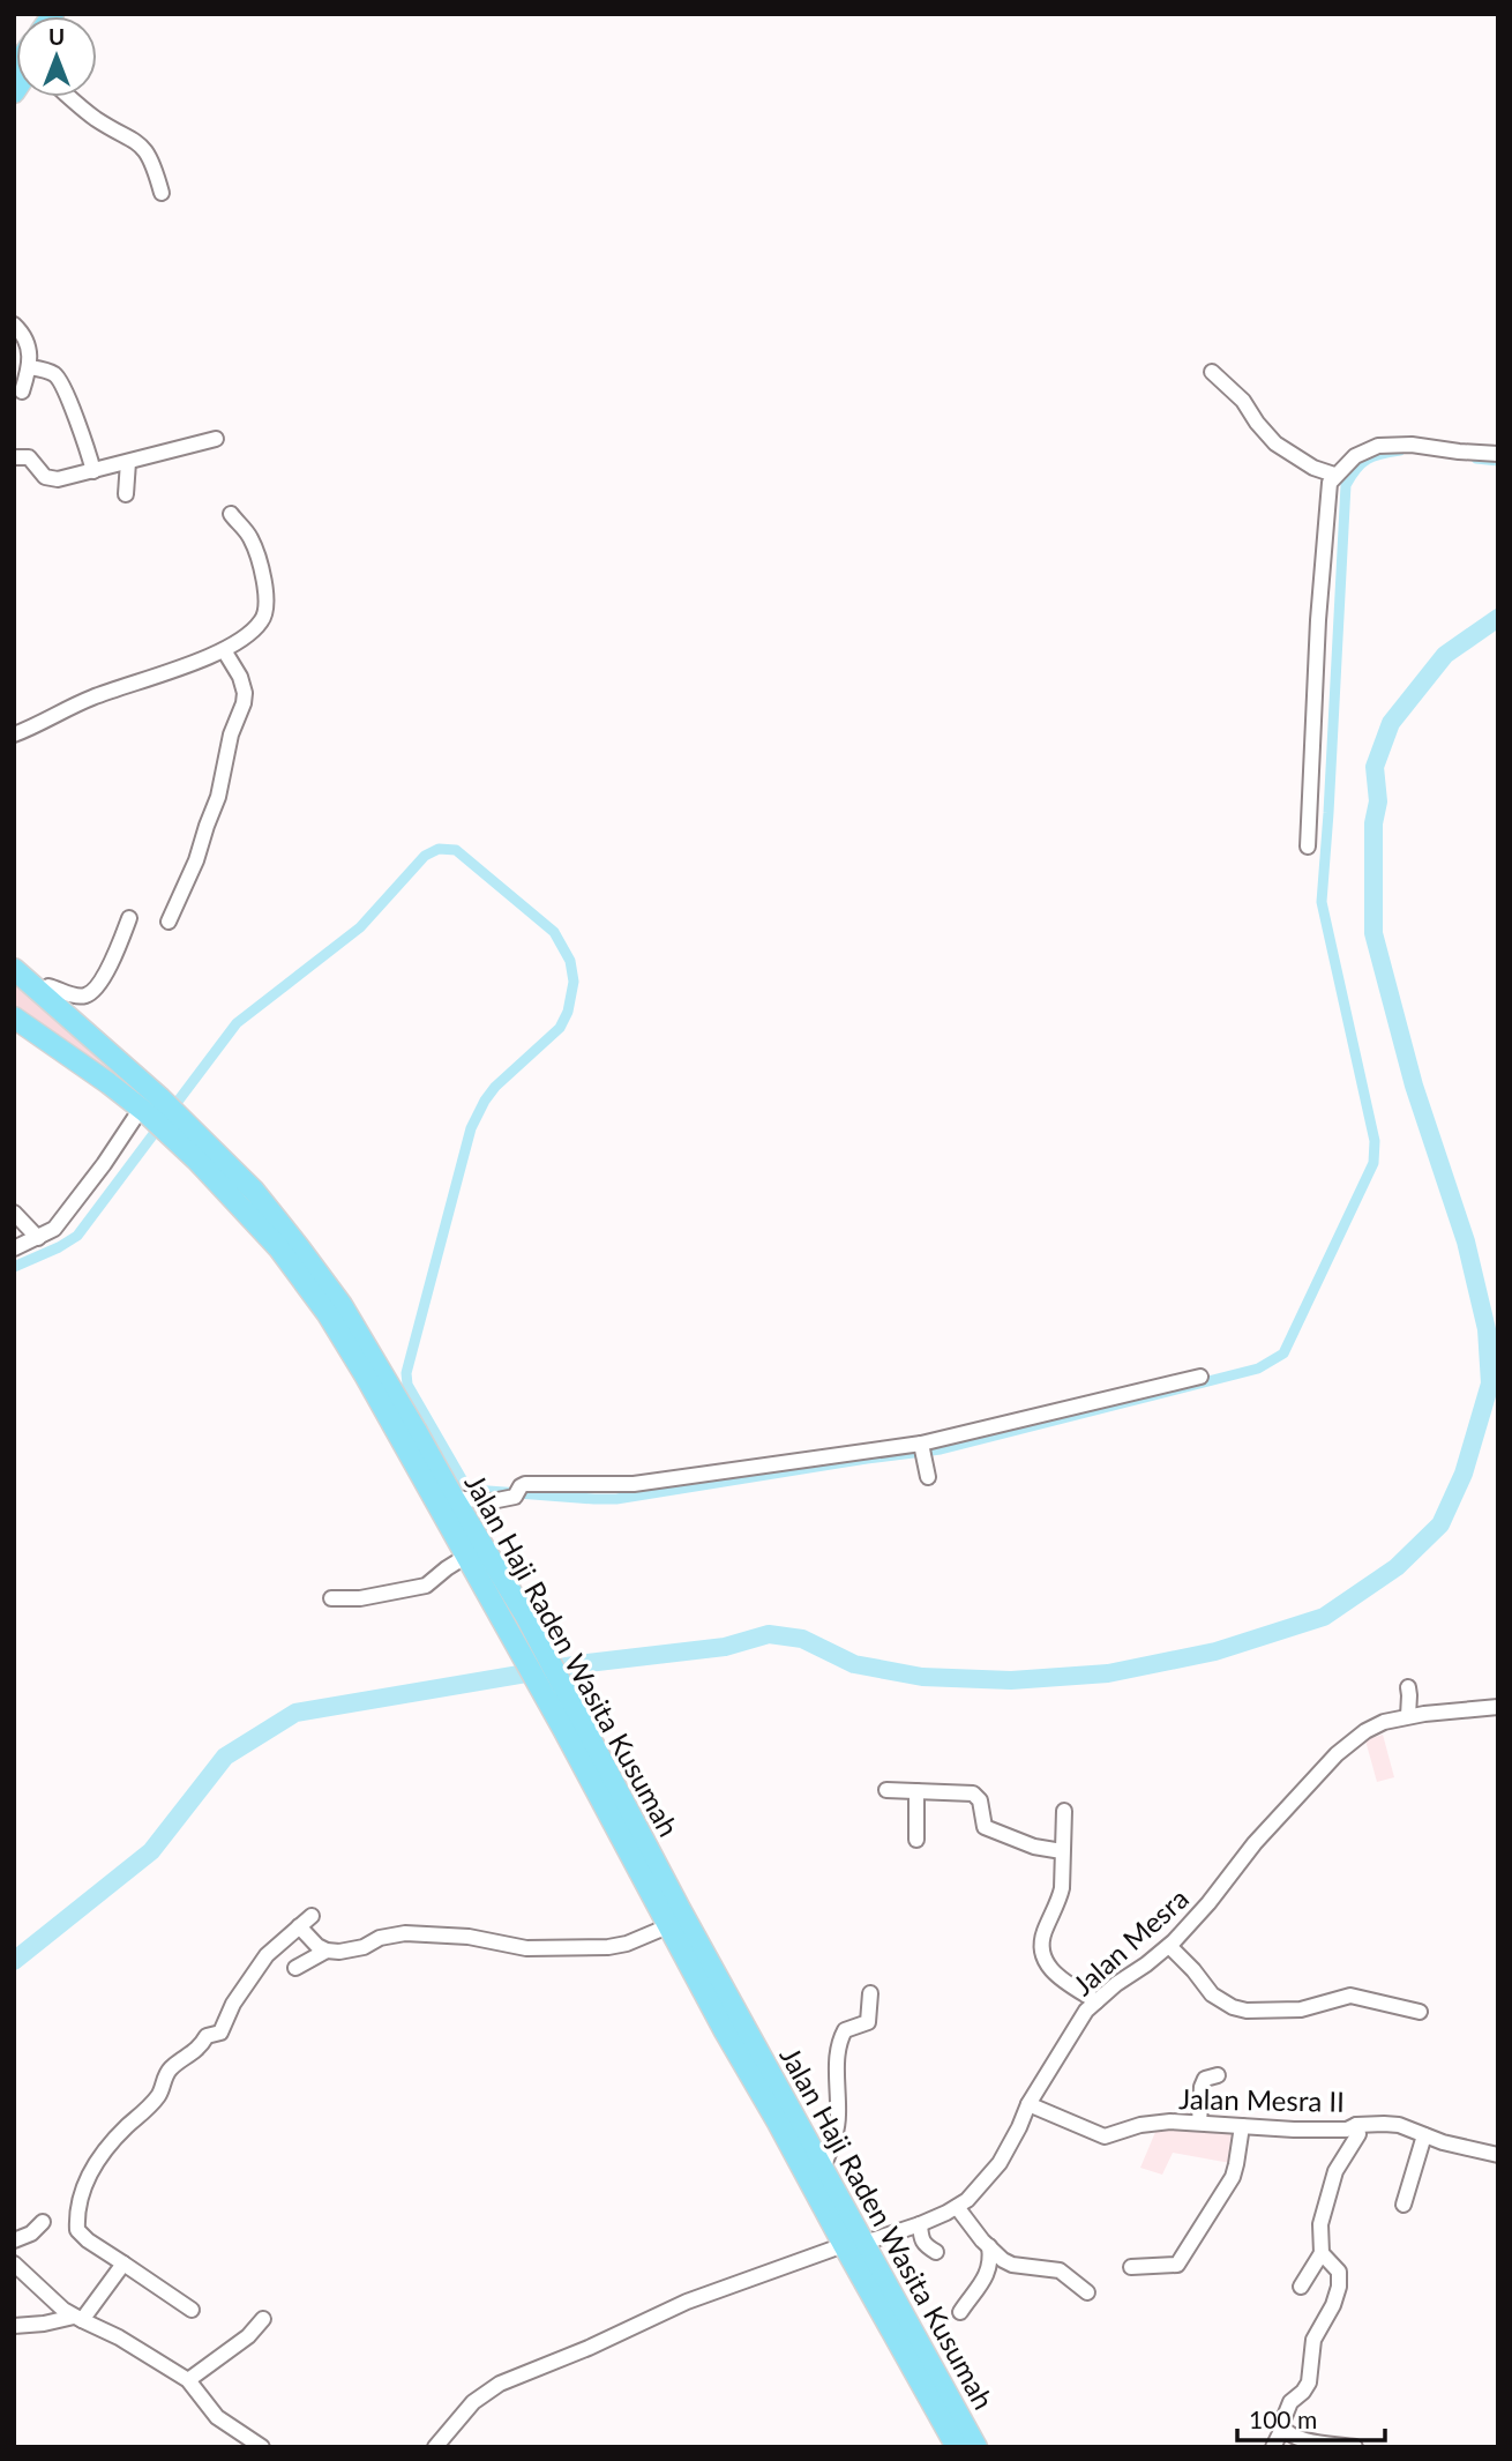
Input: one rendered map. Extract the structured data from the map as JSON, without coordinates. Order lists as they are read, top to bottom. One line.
{"streets":{"highway":["Jalan Haji Raden Wasita Kusumah"],"street":["Jalan Mesra","Jalan Mesra II"]},"crossings":[["Jalan Haji Raden Wasita Kusumah","Jalan Mesra"],["Jalan Mesra","Jalan Mesra II"]],"scale_bar":"100 m","north":"top"}
